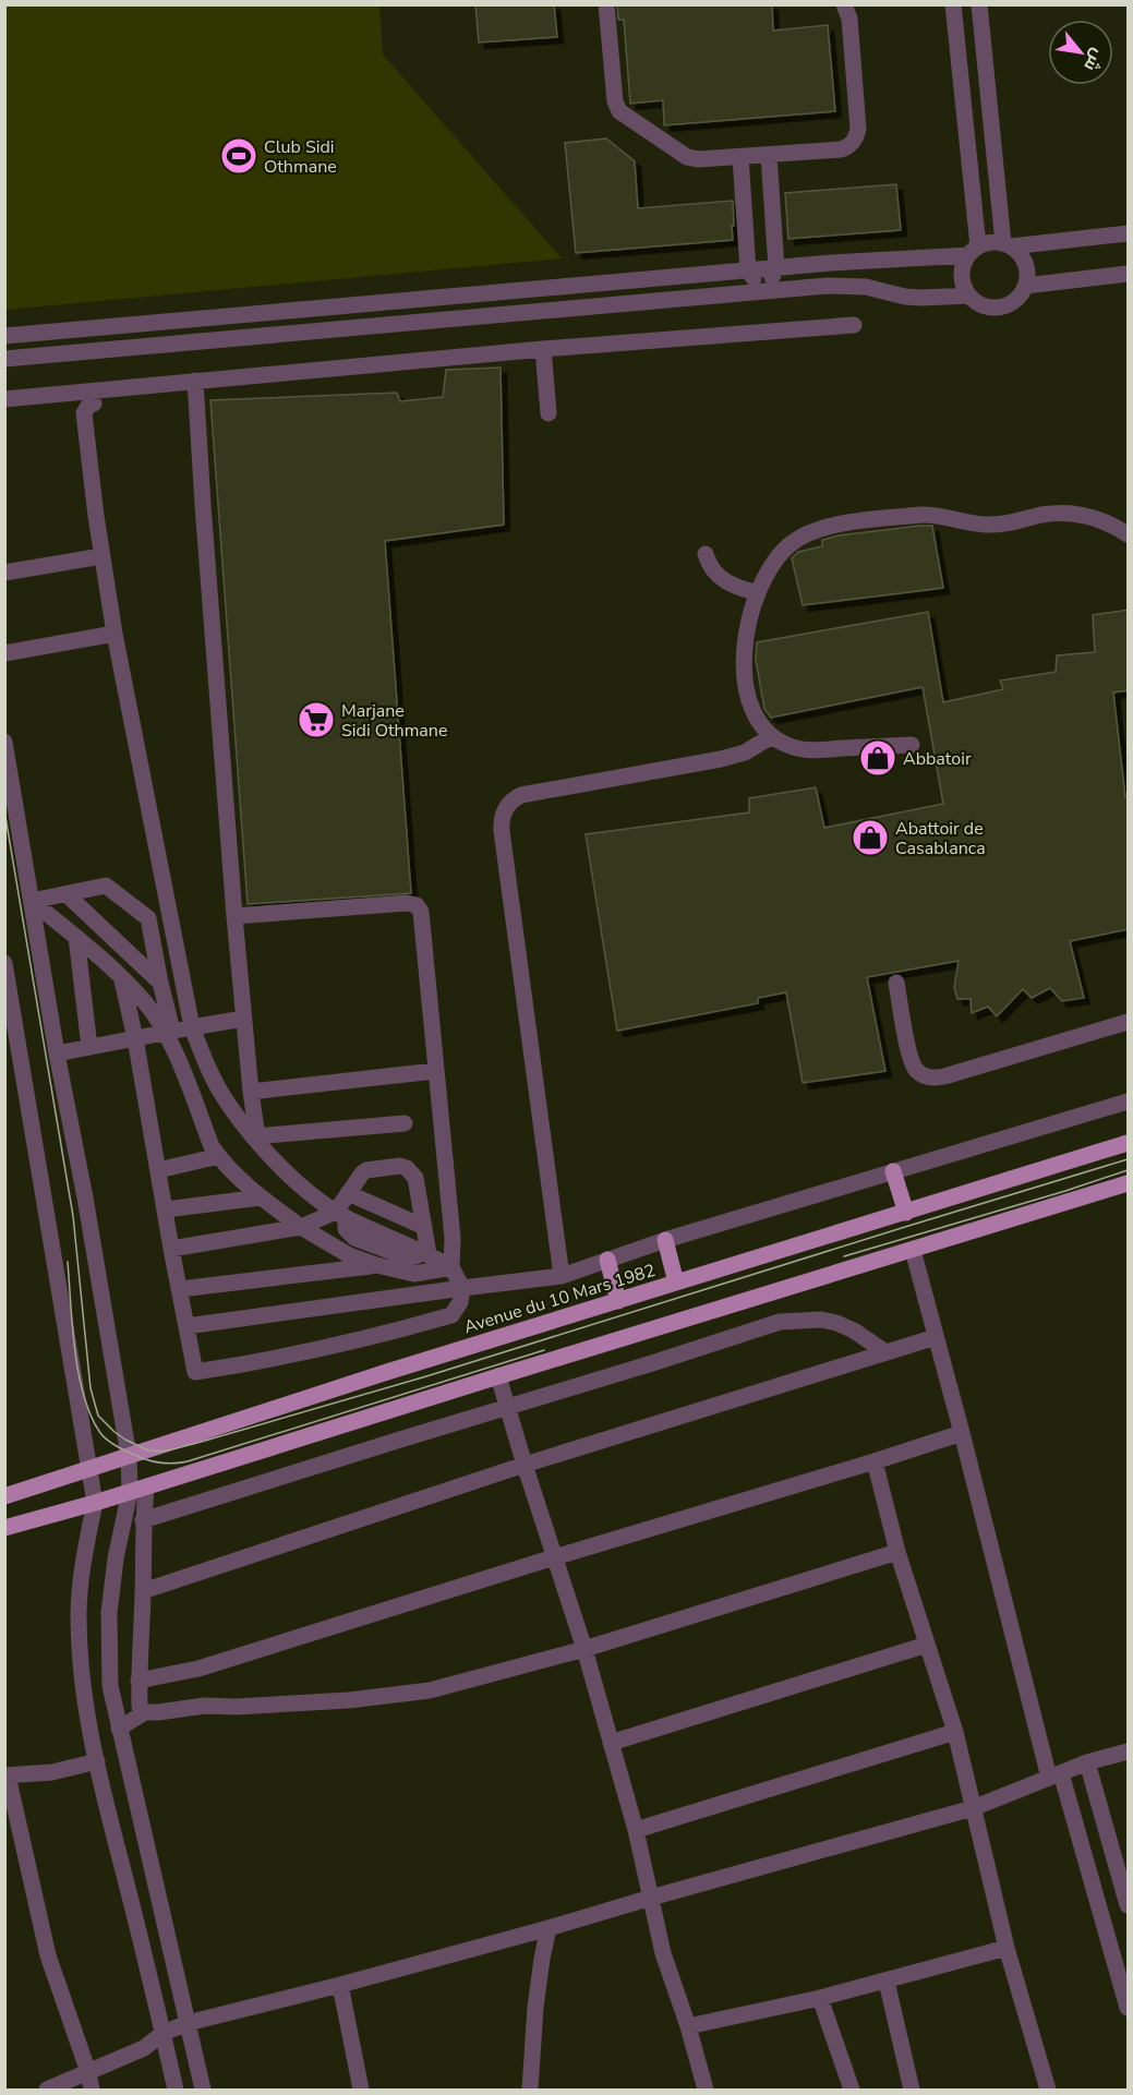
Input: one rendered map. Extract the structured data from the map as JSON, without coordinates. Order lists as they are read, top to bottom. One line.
{"streets":{"main road":["Avenue du 10 Mars 1982"]},"places":{"sports":["Club Sidi Othmane"],"supermarket":["Marjane Sidi Othmane"],"shop":["Abbatoir","Abattoir de Casablanca"]},"north":"bottom right"}
